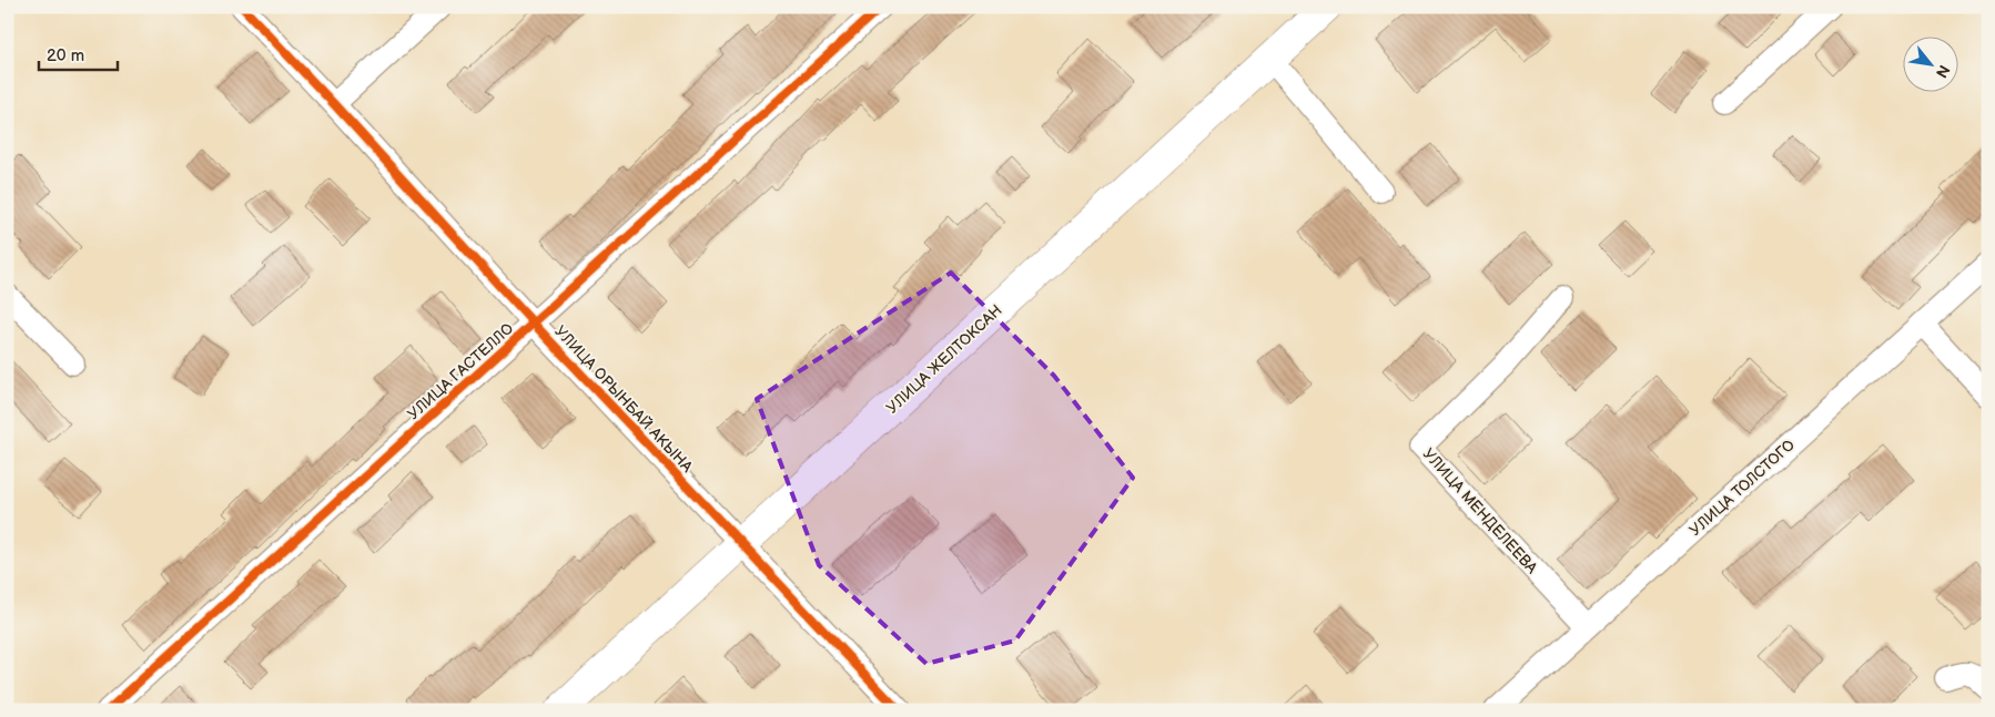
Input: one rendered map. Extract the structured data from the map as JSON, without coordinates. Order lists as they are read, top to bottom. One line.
{"streets":{"main road":["УЛИЦА ЖЕЛТОКСАН"],"street":["УЛИЦА ГАСТЕЛЛО","УЛИЦА ОРЫНБАЙ АКЫНА","УЛИЦА ТОЛСТОГО","УЛИЦА МЕНДЕЛЕЕВА"]},"crossings":[["УЛИЦА ЖЕЛТОКСАН","УЛИЦА ОРЫНБАЙ АКЫНА"],["УЛИЦА ГАСТЕЛЛО","УЛИЦА ОРЫНБАЙ АКЫНА"],["УЛИЦА ТОЛСТОГО","УЛИЦА МЕНДЕЛЕЕВА"]],"scale_bar":"20 m","north":"bottom right"}
